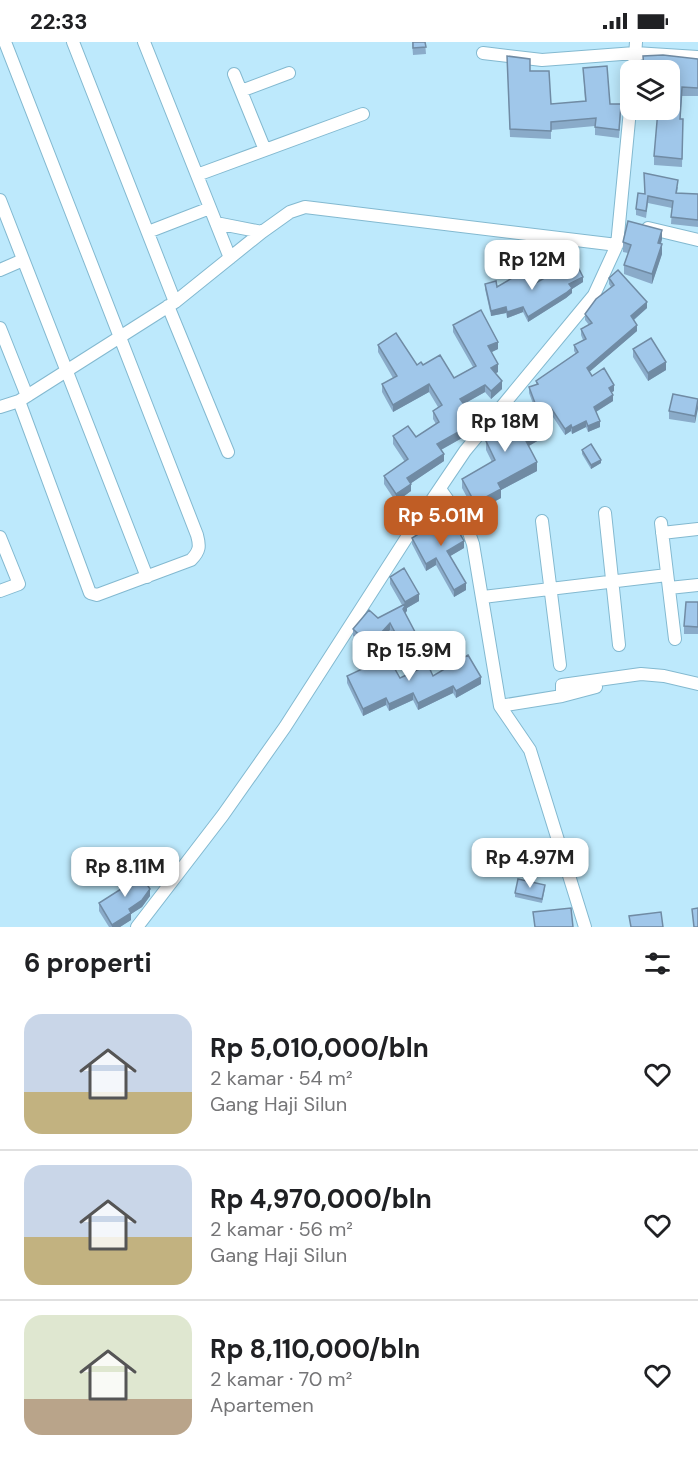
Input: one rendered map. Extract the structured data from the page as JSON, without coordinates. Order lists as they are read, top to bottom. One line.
{"page":{"status":"22:33","price":["Rp 12M","Rp 18M","Rp 5.01M","Rp 15.9M","Rp 4.97M","Rp 8.11M"],"heading":"6 properti","list":[{"name":"Rp 5,010,000/bln","note":"2 kamar · 54 m² · Gang Haji Silun"},{"name":"Rp 4,970,000/bln","note":"2 kamar · 56 m² · Gang Haji Silun"},{"name":"Rp 8,110,000/bln","note":"2 kamar · 70 m² · Apartemen"}]}}
